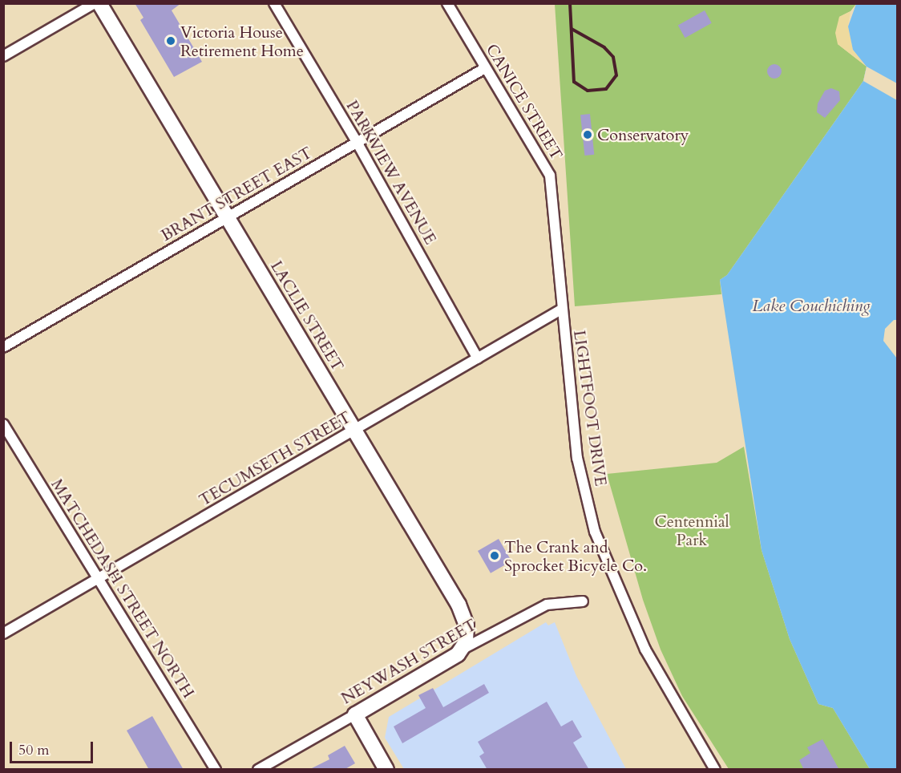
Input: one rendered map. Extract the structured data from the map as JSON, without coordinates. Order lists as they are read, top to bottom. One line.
{"streets":{"main road":["LACLIE STREET","NEYWASH STREET"],"street":["CANICE STREET","PARKVIEW AVENUE","BRANT STREET EAST","LIGHTFOOT DRIVE","TECUMSETH STREET","MATCHEDASH STREET NORTH"]},"crossings":[["CANICE STREET","BRANT STREET EAST"],["CANICE STREET","LIGHTFOOT DRIVE"],["CANICE STREET","TECUMSETH STREET"],["PARKVIEW AVENUE","BRANT STREET EAST"],["PARKVIEW AVENUE","TECUMSETH STREET"],["BRANT STREET EAST","LACLIE STREET"],["LACLIE STREET","TECUMSETH STREET"],["LACLIE STREET","NEYWASH STREET"],["LIGHTFOOT DRIVE","TECUMSETH STREET"],["TECUMSETH STREET","MATCHEDASH STREET NORTH"]],"water":["Lake Couchiching"],"parks":["Centennial Park"],"places":["Victoria House Retirement Home","Conservatory","The Crank and Sprocket Bicycle Co."],"scale_bar":"50 m"}
